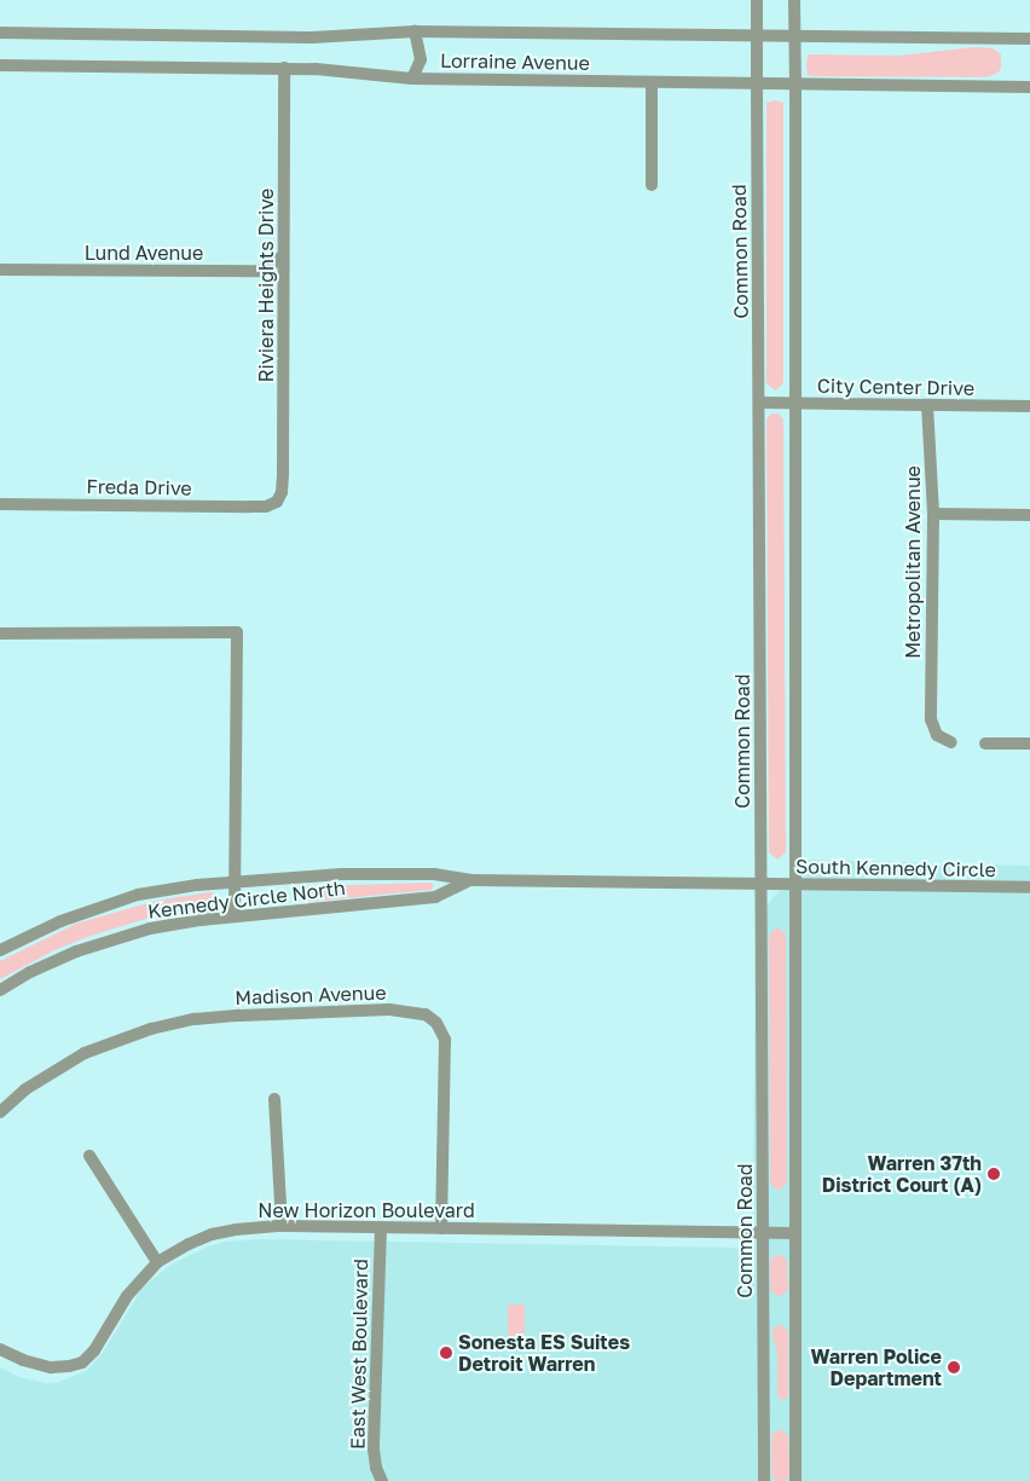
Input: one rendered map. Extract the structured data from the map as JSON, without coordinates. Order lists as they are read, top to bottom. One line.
{"streets":{"street":["Lorraine Avenue","Common Road","Lund Avenue","Riviera Heights Drive","City Center Drive","Freda Drive","Metropolitan Avenue","South Kennedy Circle","Kennedy Circle North","Madison Avenue","New Horizon Boulevard","East West Boulevard"]},"crossings":[["Lorraine Avenue","Common Road"],["Lorraine Avenue","Riviera Heights Drive"],["Common Road","City Center Drive"],["Common Road","South Kennedy Circle"],["Common Road","Kennedy Circle North"],["Common Road","New Horizon Boulevard"],["Lund Avenue","Riviera Heights Drive"],["Riviera Heights Drive","Freda Drive"],["City Center Drive","Metropolitan Avenue"],["South Kennedy Circle","Kennedy Circle North"],["Madison Avenue","New Horizon Boulevard"],["New Horizon Boulevard","East West Boulevard"]],"places":["Warren 37th District Court (A)","Sonesta ES Suites Detroit Warren","Warren Police Department"]}
